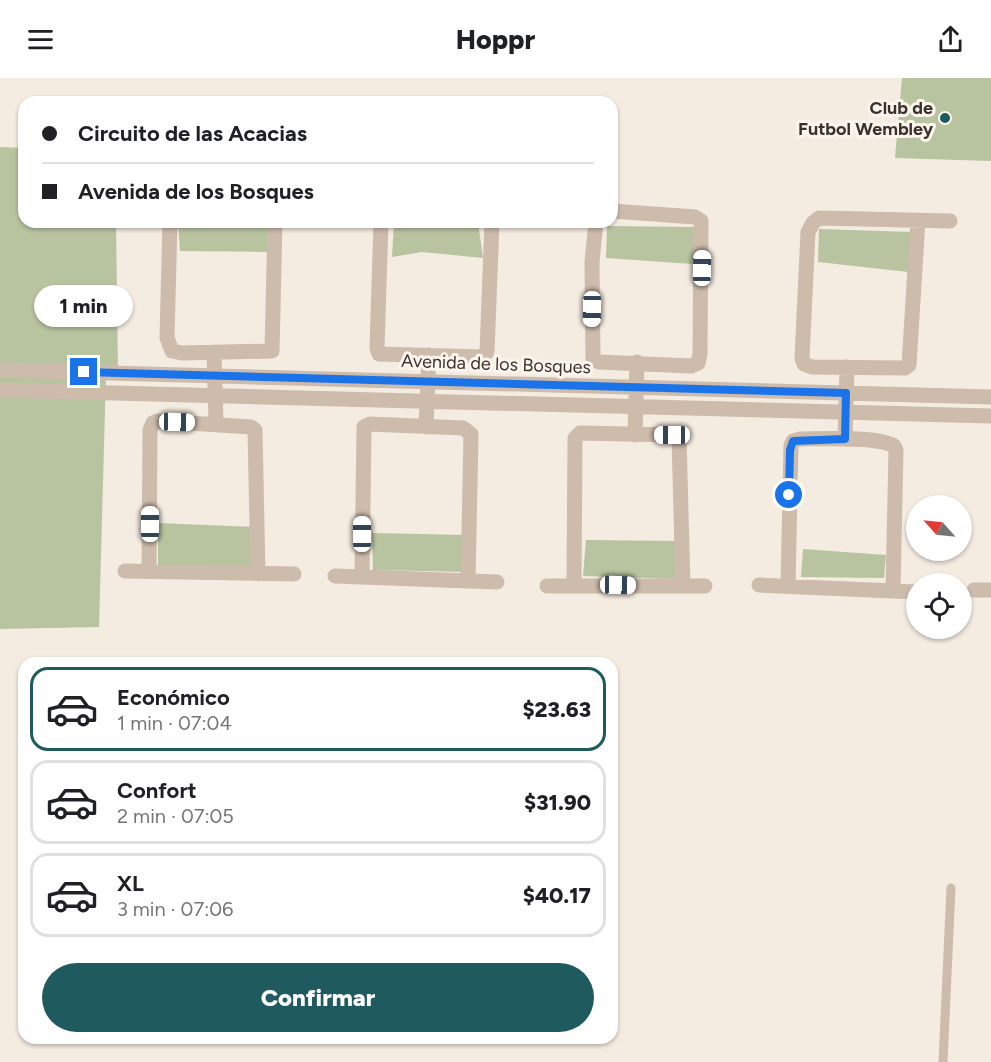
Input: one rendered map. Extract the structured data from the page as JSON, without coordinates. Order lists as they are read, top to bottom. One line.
{"streets":{"street":["Avenida de los Bosques"]},"places":["Club de Futbol Wembley"],"north":"top left","page":{"header":"Hoppr","banner":["Circuito de las Acacias","Avenida de los Bosques"],"bubble":"1 min","list":[{"name":"Económico","note":"1 min · 07:04","value":"$23.63"},{"name":"Confort","note":"2 min · 07:05","value":"$31.90"},{"name":"XL","note":"3 min · 07:06","value":"$40.17"}],"buttons":"Confirmar"}}
